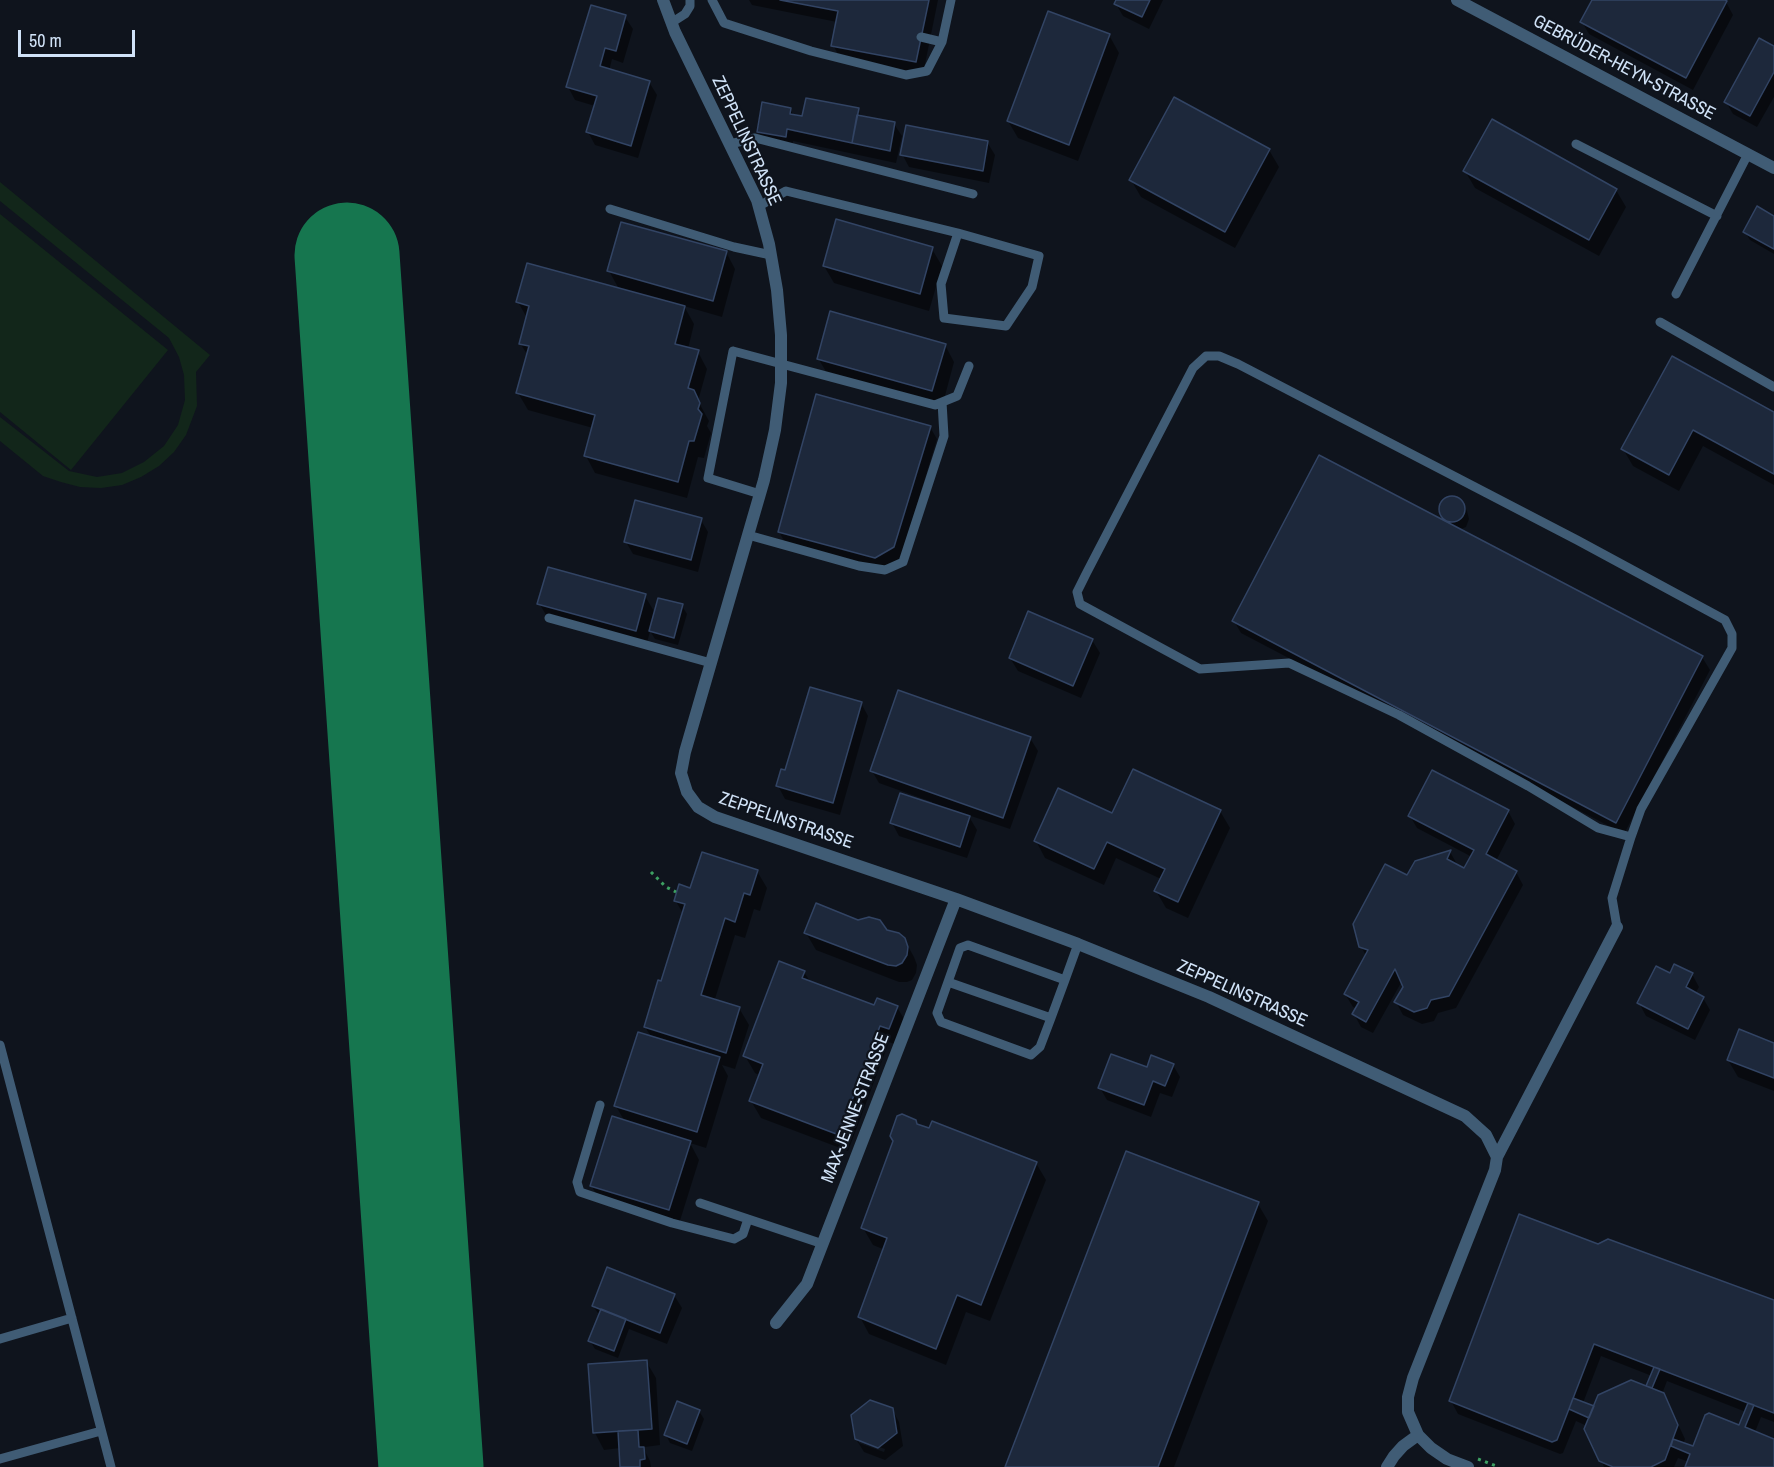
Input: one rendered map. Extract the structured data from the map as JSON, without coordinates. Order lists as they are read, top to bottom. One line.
{"streets":{"street":["GEBRÜDER-HEYN-STRASSE","ZEPPELINSTRASSE","MAX-JENNE-STRASSE"]},"crossings":[["ZEPPELINSTRASSE","MAX-JENNE-STRASSE"]],"scale_bar":"50 m"}
